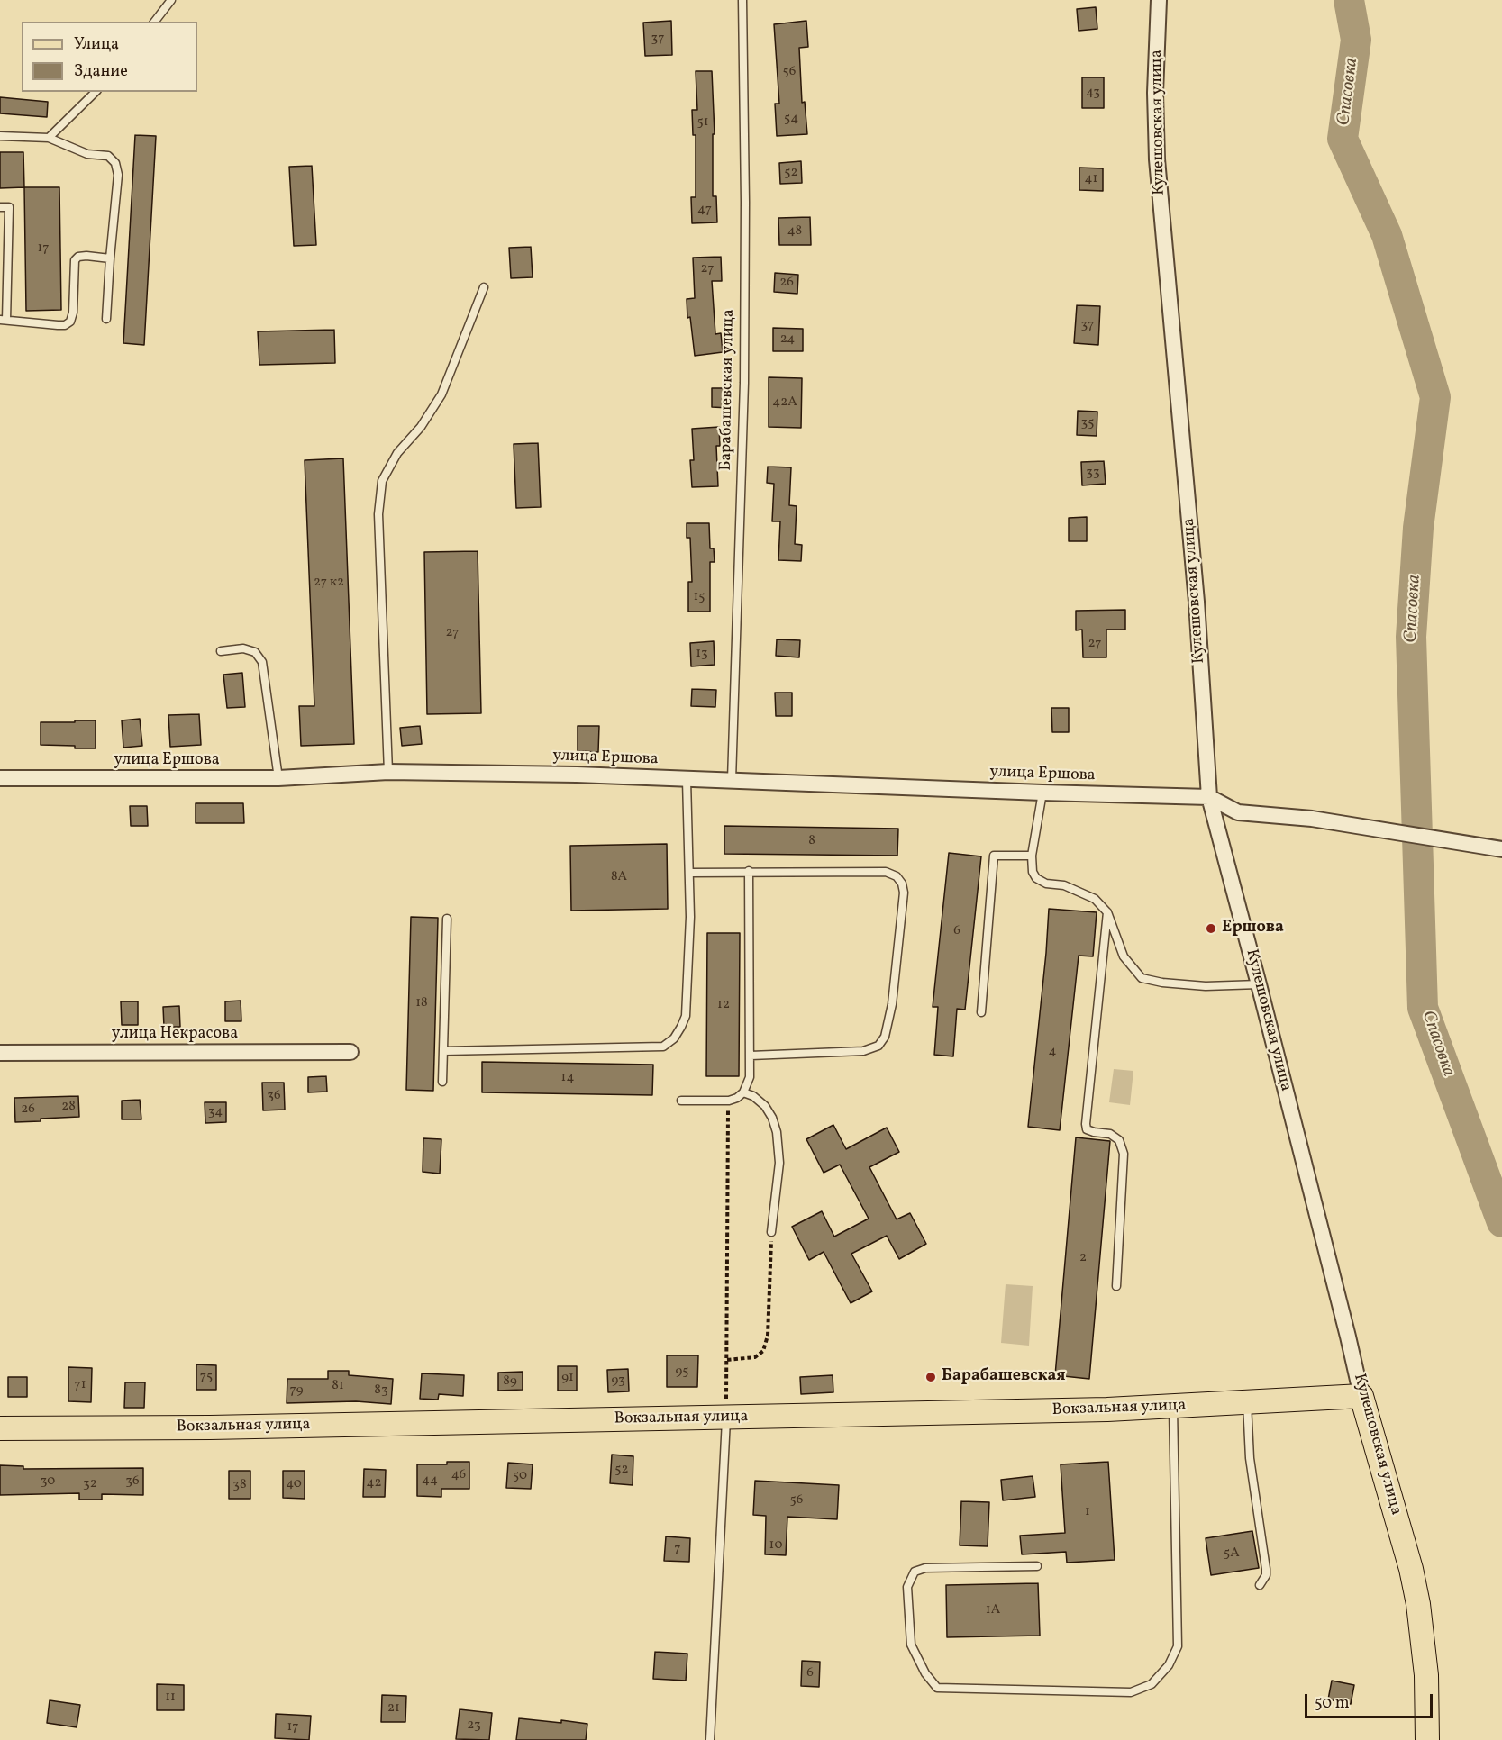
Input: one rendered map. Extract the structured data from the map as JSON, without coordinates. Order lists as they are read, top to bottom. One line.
{"streets":{"main road":["Кулешовская улица","Вокзальная улица"],"street":["улица Ершова","улица Некрасова"],"lane":["Барабашевская улица"]},"crossings":[["Кулешовская улица","улица Ершова"],["Кулешовская улица","Вокзальная улица"],["Барабашевская улица","улица Ершова"]],"water":["Спасовка"],"places":["Ершова","Барабашевская"],"house_numbers":["37","56","43","54","51","52","41","47","48","17","27","26","37","24","42А","35","33","27 к2","15","27","27","13","8","8А","6","18","12","4","14","36","28","26","34","2","95","75","91","93","89","71","81","79","83","52","46","50","44","30","36","42","32","40","38","56","1","10","7","5А","1А","6","11","21","23","17"],"legend":["Улица","Здание"],"scale_bar":"50 m"}
